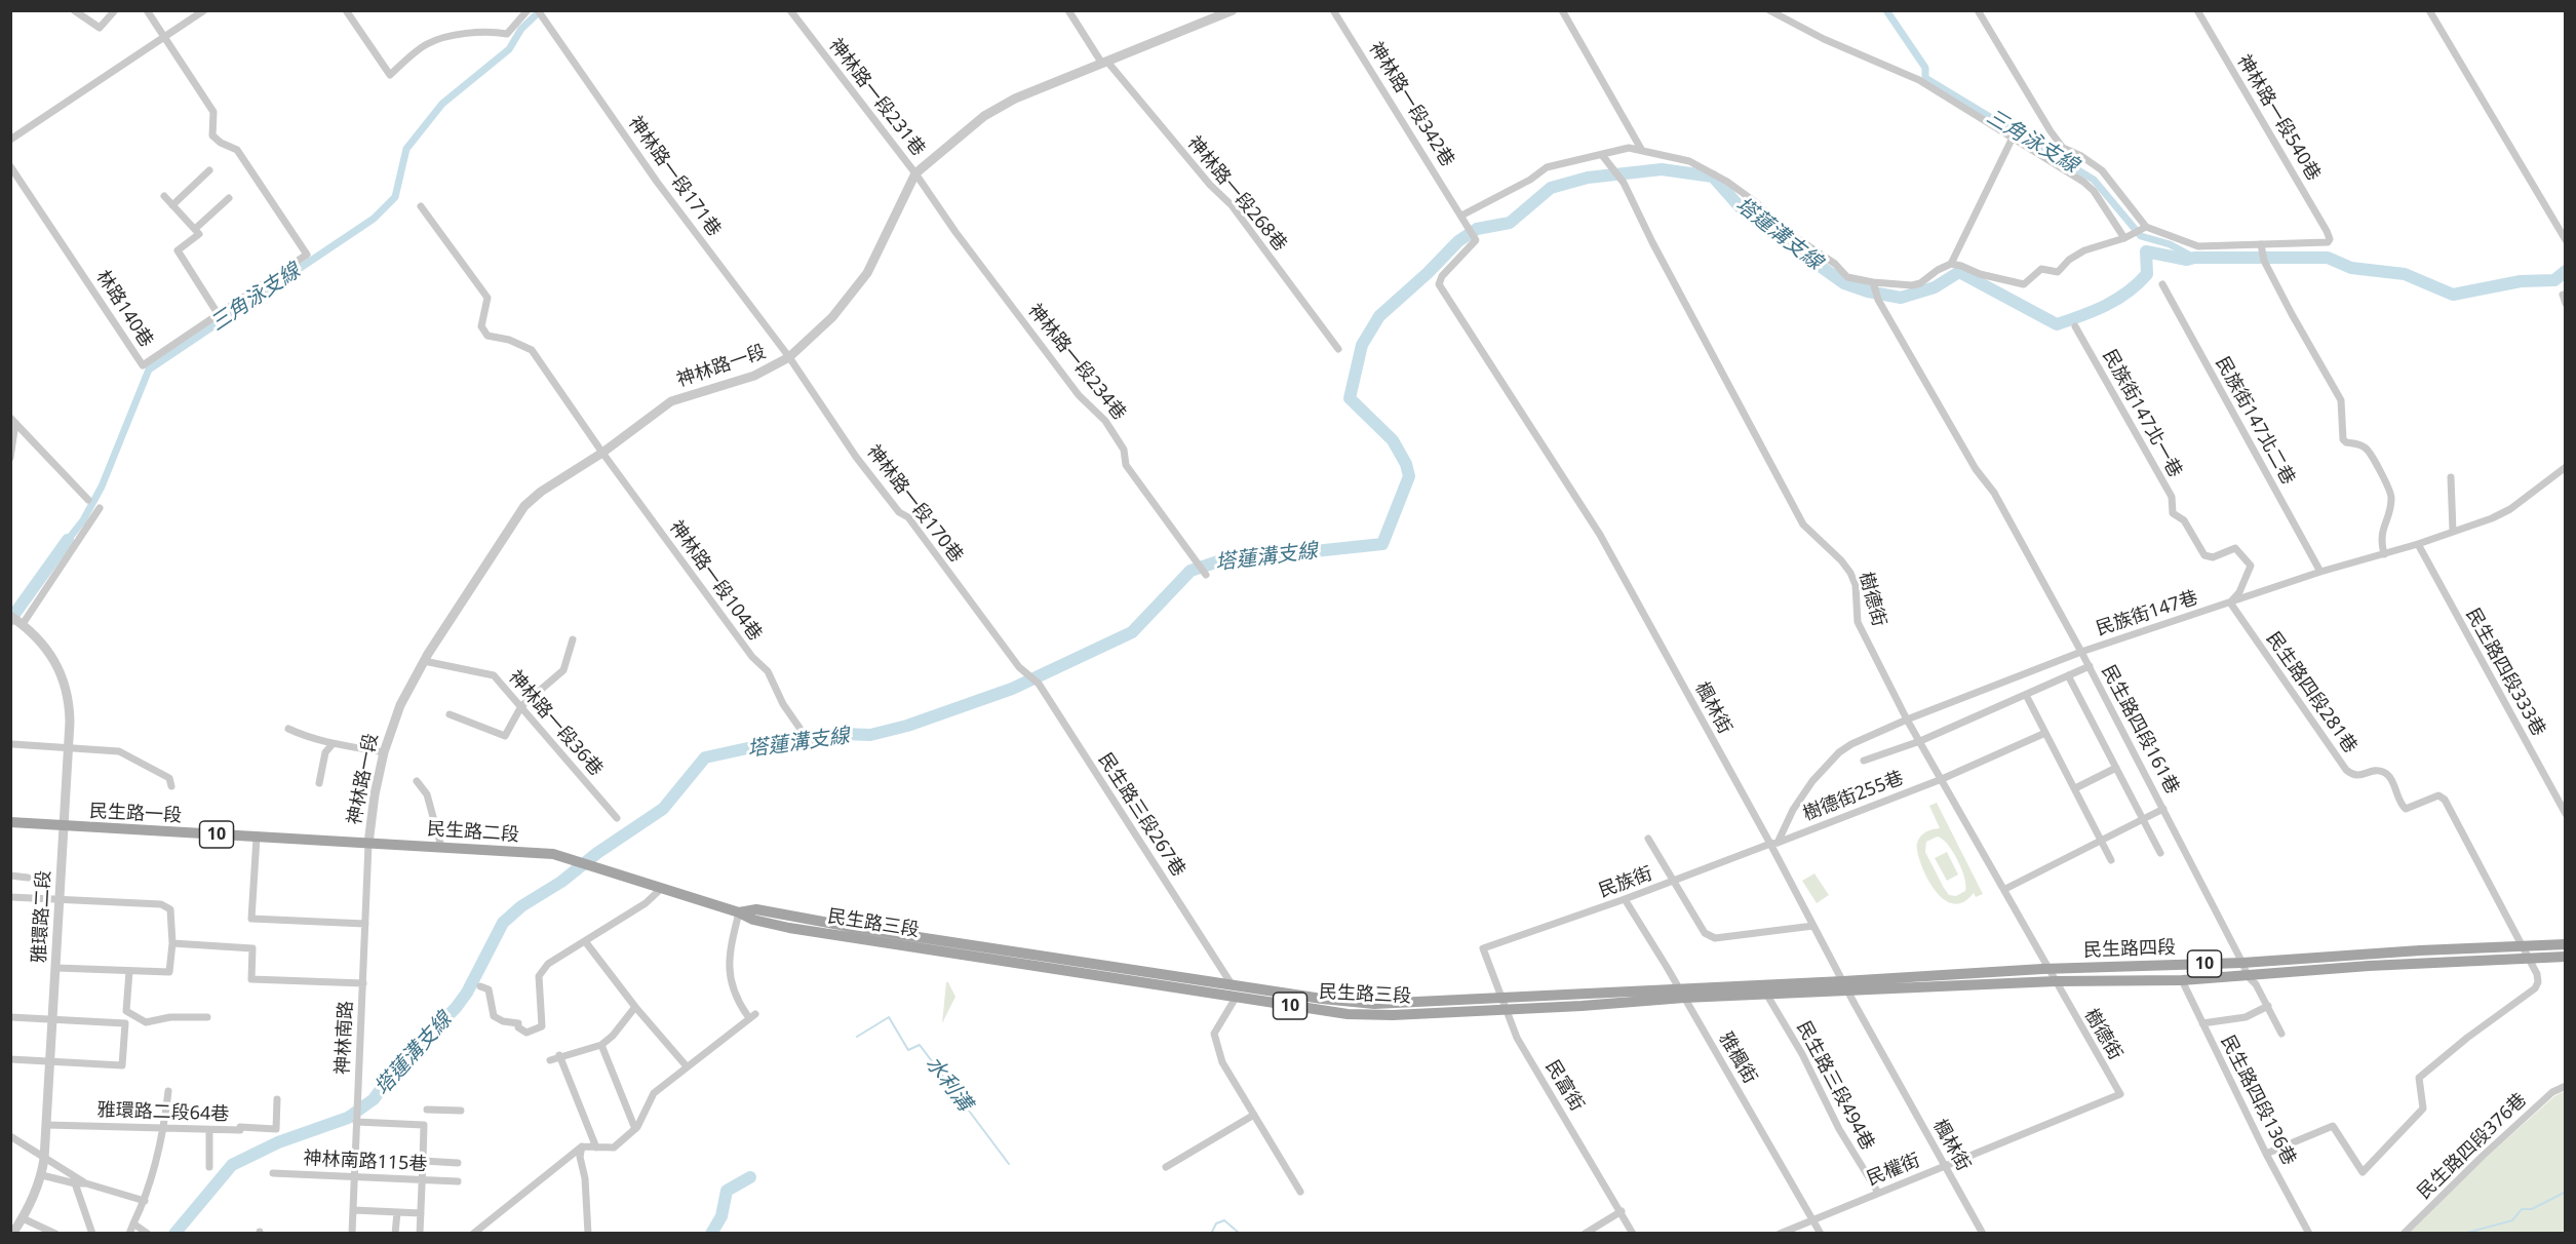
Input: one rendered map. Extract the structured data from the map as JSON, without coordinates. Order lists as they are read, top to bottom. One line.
{"streets":{"main road":["民生路一段","民生路二段","10","民生路三段","民生路四段"],"street":["神林路一段231巷","神林路一段342巷","神林路一段540巷","神林路一段171巷","神林路一段268巷","林路140巷","神林路一段234巷","神林路一段","民族街147北一巷","民族街147北二巷","神林路一段170巷","神林路一段104巷","樹德街","民族街147巷","民生路四段333巷","民生路四段281巷","楓林街","神林路一段36巷","民生路四段161巷","樹德街255巷","民生路三段267巷","民族街","雅環路二段","神林南路","雅楓街","民富街","民生路三段494巷","民生路四段136巷","雅環路二段64巷","民生路四段376巷","神林南路115巷","民權街"]},"crossings":[["神林路一段231巷","神林路一段234巷"],["神林路一段231巷","神林路一段"],["神林路一段342巷","楓林街"],["神林路一段171巷","神林路一段"],["神林路一段171巷","神林路一段170巷"],["神林路一段268巷","神林路一段"],["神林路一段234巷","神林路一段"],["神林路一段","神林路一段170巷"],["神林路一段","神林路一段104巷"],["神林路一段","神林路一段36巷"],["神林路一段","民生路一段"],["神林路一段","民生路二段"],["神林路一段","神林南路"],["民族街147北一巷","民族街147巷"],["民族街147北一巷","民生路四段281巷"],["民族街147北二巷","民族街147巷"],["神林路一段170巷","民生路三段267巷"],["樹德街","民族街147巷"],["樹德街","樹德街255巷"],["樹德街","民生路四段"],["樹德街","民權街"],["民族街147巷","民生路四段333巷"],["民族街147巷","民生路四段281巷"],["民族街147巷","楓林街"],["民族街147巷","民生路四段161巷"],["民族街147巷","樹德街255巷"],["民族街147巷","民族街"],["民生路四段281巷","民生路四段"],["楓林街","樹德街255巷"],["楓林街","民族街"],["楓林街","民生路三段"],["楓林街","民生路四段"],["楓林街","民權街"],["民生路四段161巷","民生路四段"],["樹德街255巷","民族街"],["民生路一段","民生路二段"],["民生路一段","雅環路二段"],["民生路一段","神林南路"],["民生路三段267巷","民生路三段"],["民生路二段","民生路三段"],["民生路二段","神林南路"],["民族街","雅楓街"],["民族街","民富街"],["雅環路二段","雅環路二段64巷"],["民生路三段","民生路四段"],["民生路三段","雅楓街"],["民生路三段","民富街"],["民生路三段","民生路三段494巷"],["民生路四段","民生路四段136巷"],["神林南路","神林南路115巷"],["雅楓街","民權街"],["民生路三段494巷","民權街"]],"water":["三角泳支線","塔蓮溝支線","水利溝"]}
